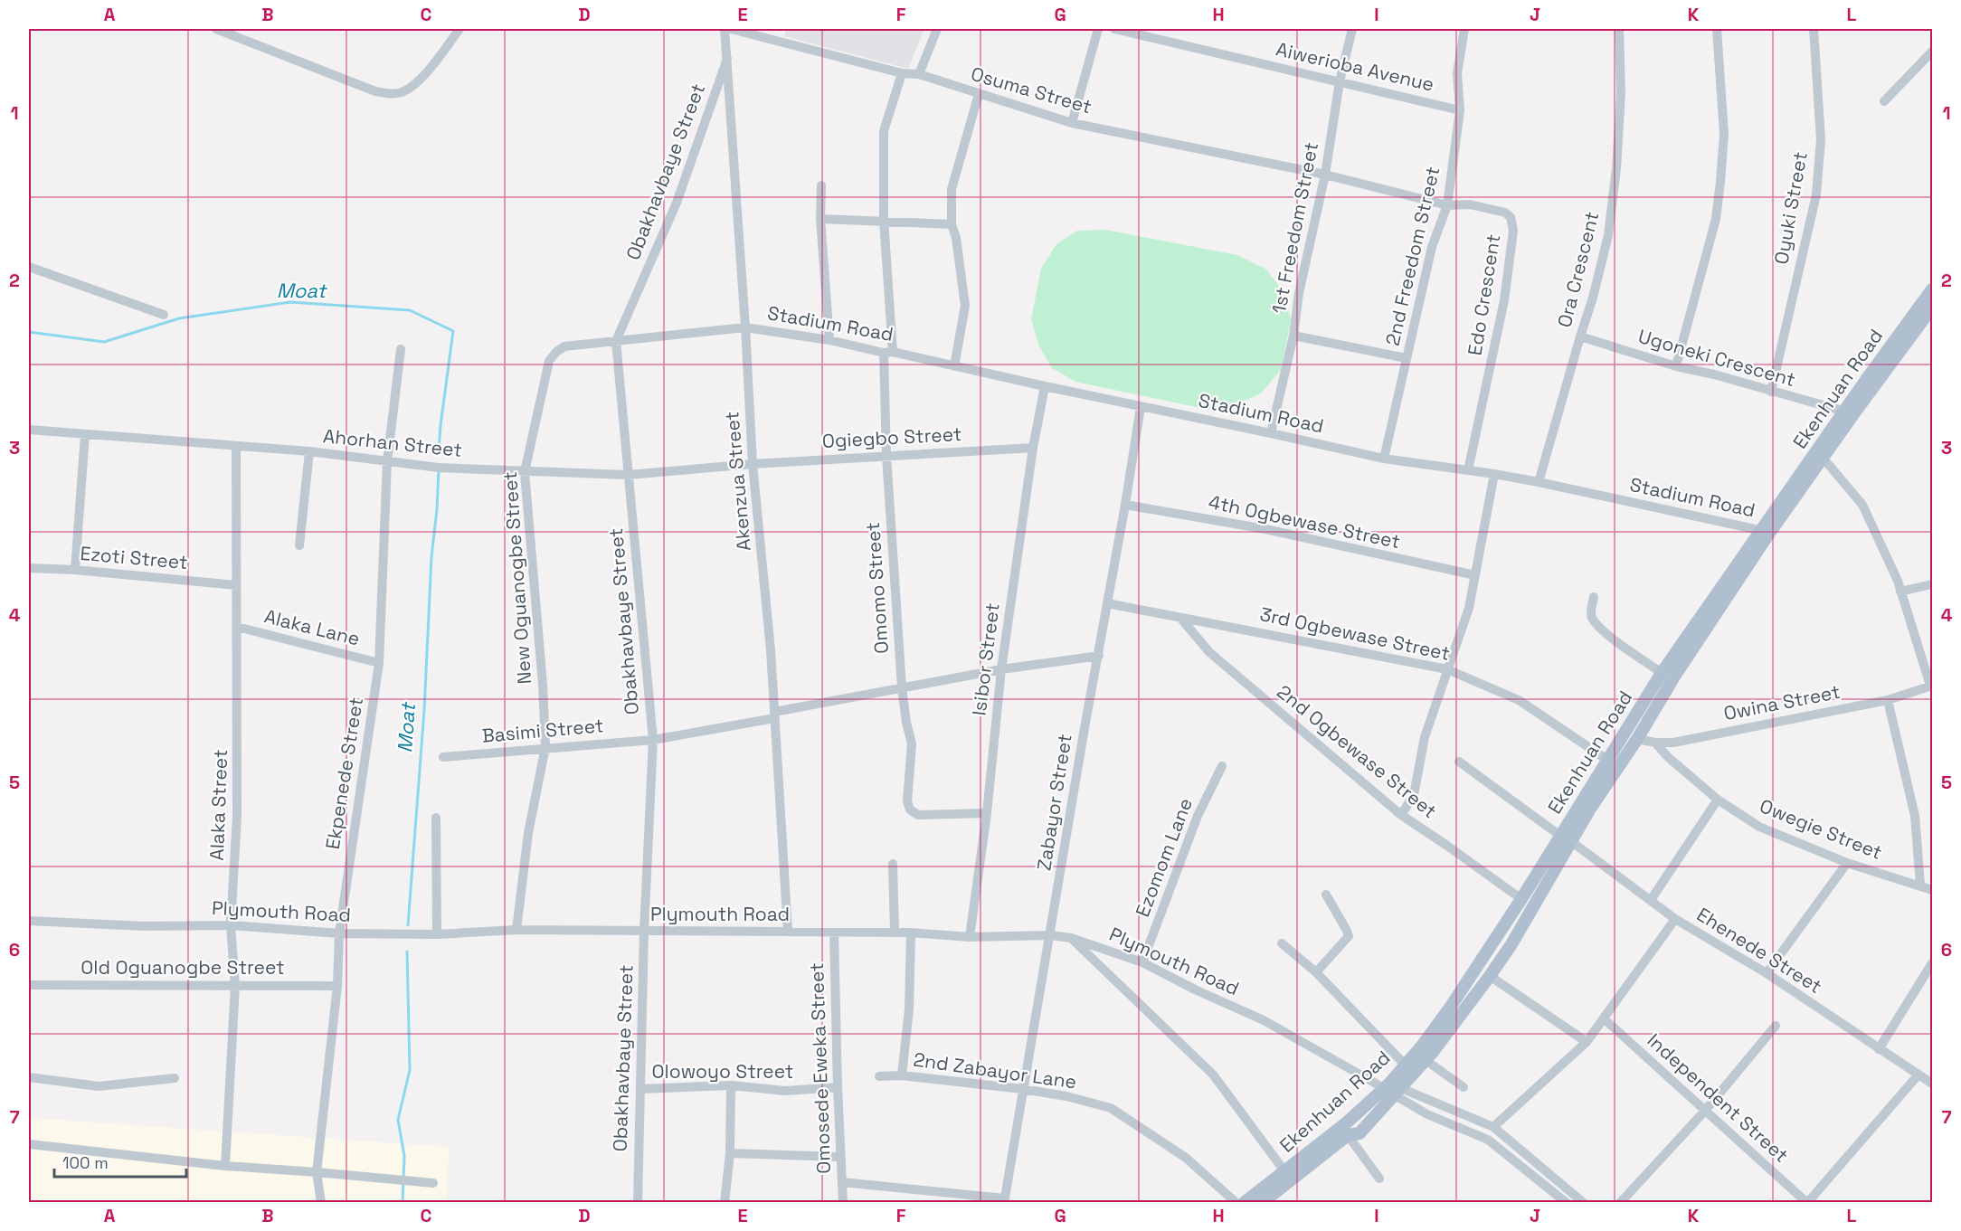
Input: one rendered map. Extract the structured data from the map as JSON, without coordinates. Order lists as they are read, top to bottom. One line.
{"streets":{"main road":["Ekenhuan Road"],"street":["Aiwerioba Avenue","Osuma Street","Obakhavbaye Street","Oyuki Street","1st Freedom Street","2nd Freedom Street","Ora Crescent","Edo Crescent","Stadium Road","Ugoneki Crescent","Ogiegbo Street","Ahorhan Street","Akenzua Street","4th Ogbewase Street","Ezoti Street","New Oguanogbe Street","Omomo Street","Alaka Lane","3rd Ogbewase Street","Isibor Street","Owina Street","Basimi Street","2nd Ogbewase Street","Ekpenede Street","Zabayor Street","Alaka Street","Owegie Street","Ezomom Lane","Plymouth Road","Ehenede Street","Old Oguanogbe Street","Omosede Eweka Street","2nd Zabayor Lane","Olowoyo Street","Independent Street"]},"crossings":[["Aiwerioba Avenue","1st Freedom Street"],["Aiwerioba Avenue","2nd Freedom Street"],["Osuma Street","1st Freedom Street"],["Osuma Street","Edo Crescent"],["Osuma Street","Omomo Street"],["Obakhavbaye Street","Ahorhan Street"],["Obakhavbaye Street","Akenzua Street"],["Obakhavbaye Street","New Oguanogbe Street"],["Obakhavbaye Street","Basimi Street"],["Obakhavbaye Street","Plymouth Road"],["Obakhavbaye Street","Olowoyo Street"],["Oyuki Street","Ugoneki Crescent"],["1st Freedom Street","Edo Crescent"],["1st Freedom Street","Stadium Road"],["2nd Freedom Street","Edo Crescent"],["2nd Freedom Street","Stadium Road"],["Ora Crescent","Stadium Road"],["Ora Crescent","Ugoneki Crescent"],["Edo Crescent","Stadium Road"],["Stadium Road","Ekenhuan Road"],["Stadium Road","Akenzua Street"],["Stadium Road","New Oguanogbe Street"],["Stadium Road","Omomo Street"],["Stadium Road","Isibor Street"],["Stadium Road","Zabayor Street"],["Ugoneki Crescent","Ekenhuan Road"],["Ekenhuan Road","3rd Ogbewase Street"],["Ekenhuan Road","Owina Street"],["Ekenhuan Road","2nd Ogbewase Street"],["Ekenhuan Road","Plymouth Road"],["Ekenhuan Road","Ehenede Street"],["Ogiegbo Street","Ahorhan Street"],["Ogiegbo Street","Akenzua Street"],["Ogiegbo Street","Omomo Street"],["Ogiegbo Street","Isibor Street"],["Ahorhan Street","Akenzua Street"],["Ahorhan Street","New Oguanogbe Street"],["Ahorhan Street","Ekpenede Street"],["Ahorhan Street","Alaka Street"],["Akenzua Street","New Oguanogbe Street"],["Akenzua Street","Basimi Street"],["Akenzua Street","Plymouth Road"],["4th Ogbewase Street","Zabayor Street"],["Ezoti Street","Alaka Street"],["New Oguanogbe Street","Basimi Street"],["New Oguanogbe Street","Plymouth Road"],["Omomo Street","Isibor Street"],["Omomo Street","Basimi Street"],["Alaka Lane","Ekpenede Street"],["Alaka Lane","Alaka Street"],["3rd Ogbewase Street","2nd Ogbewase Street"],["3rd Ogbewase Street","Zabayor Street"],["Isibor Street","Basimi Street"],["Isibor Street","Plymouth Road"],["Owina Street","Owegie Street"],["Basimi Street","Zabayor Street"],["Ekpenede Street","Plymouth Road"],["Ekpenede Street","Old Oguanogbe Street"],["Zabayor Street","Plymouth Road"],["Zabayor Street","2nd Zabayor Lane"],["Alaka Street","Plymouth Road"],["Alaka Street","Old Oguanogbe Street"],["Ezomom Lane","Plymouth Road"],["Plymouth Road","Omosede Eweka Street"],["Omosede Eweka Street","Olowoyo Street"]],"water":["Moat"],"scale_bar":"100 m","grid":{"columns":["A","B","C","D","E","F","G","H","I","J","K","L"],"rows":["1","2","3","4","5","6","7"]}}
